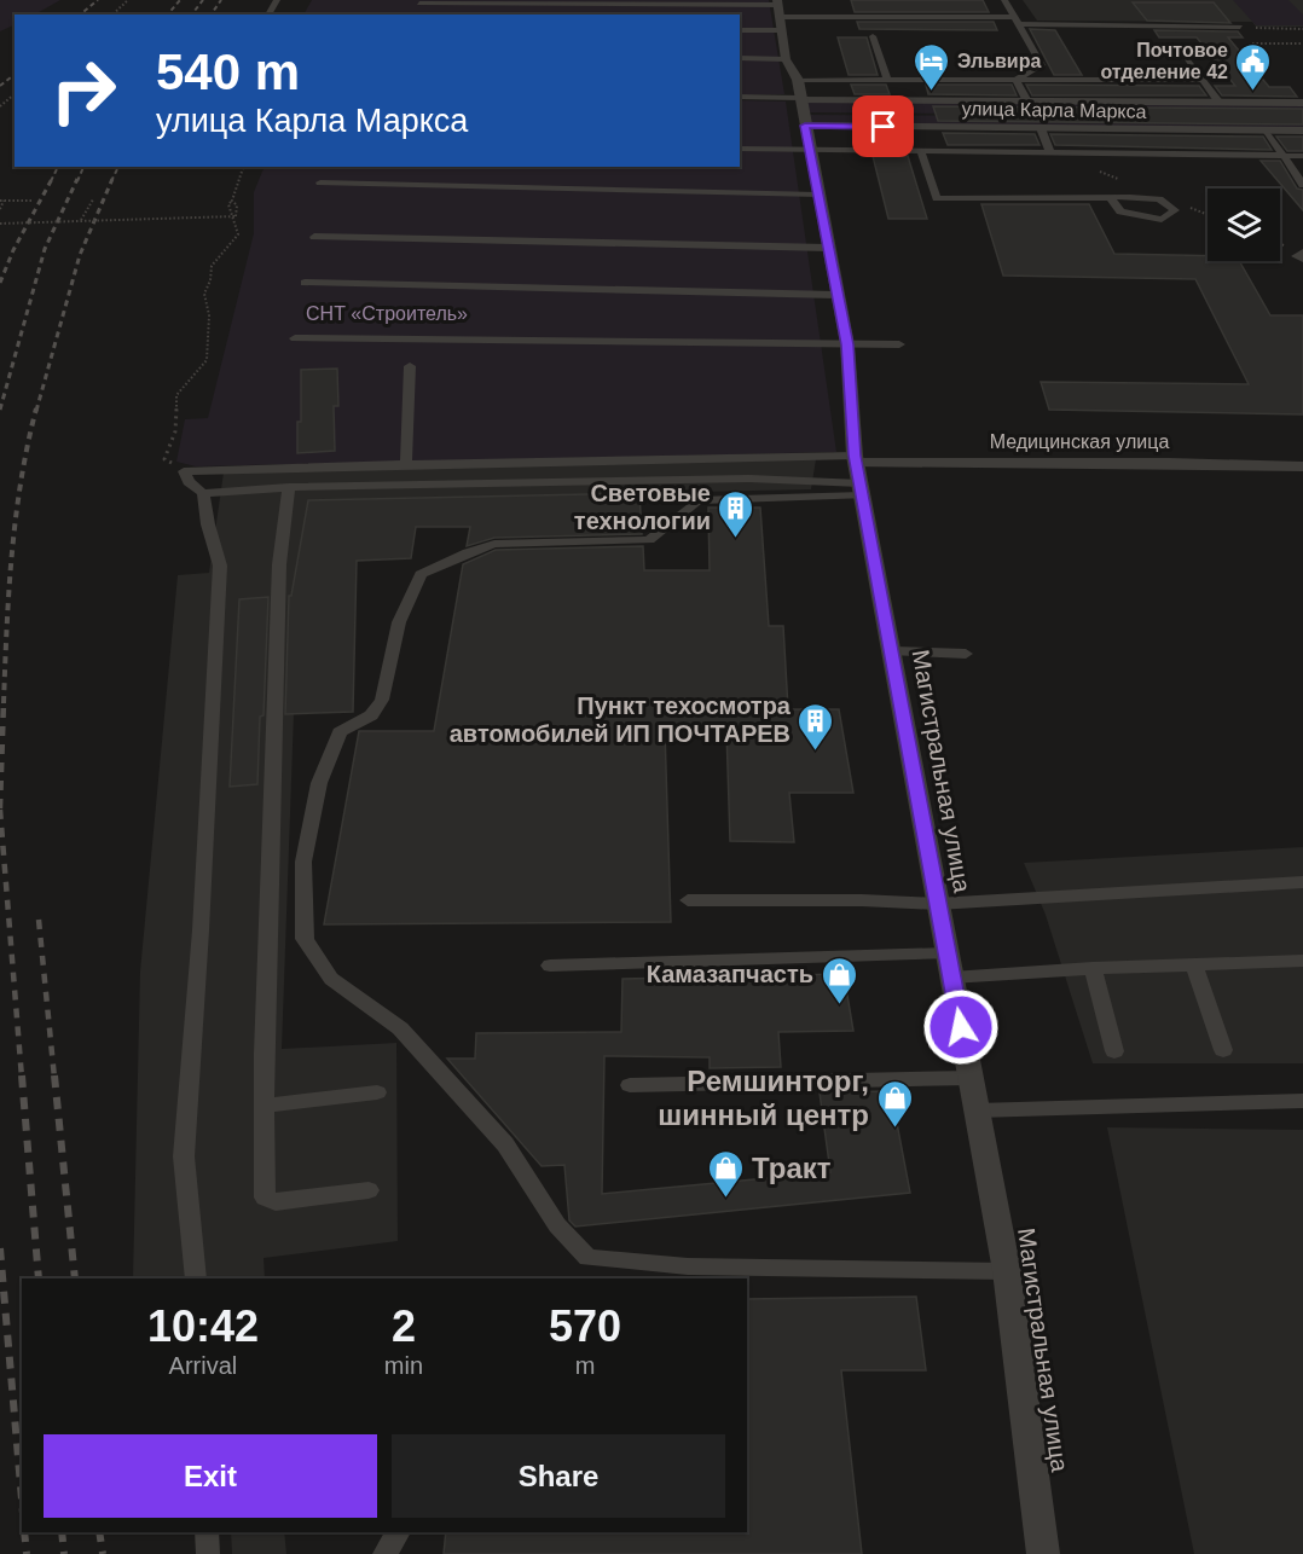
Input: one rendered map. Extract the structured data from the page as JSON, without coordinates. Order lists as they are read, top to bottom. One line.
{"streets":{"street":["улица Карла Маркса","Медицинская улица","Магистральная улица"]},"crossings":[["улица Карла Маркса","Магистральная улица"],["Медицинская улица","Магистральная улица"]],"parks":["СНТ «Строитель»"],"places":{"hotel":["Эльвира"],"public building":["Почтовое отделение 42"],"building":["Световые технологии","Пункт техосмотра автомобилей ИП ПОЧТАРЕВ"],"shop":["Камазапчасть","Ремшинторг, шинный центр","Тракт"]},"page":{"turn":["540 m","улица Карла Маркса"],"eta":["10:42","Arrival","2","min","570","m"],"buttons":["Exit","Share"]}}
